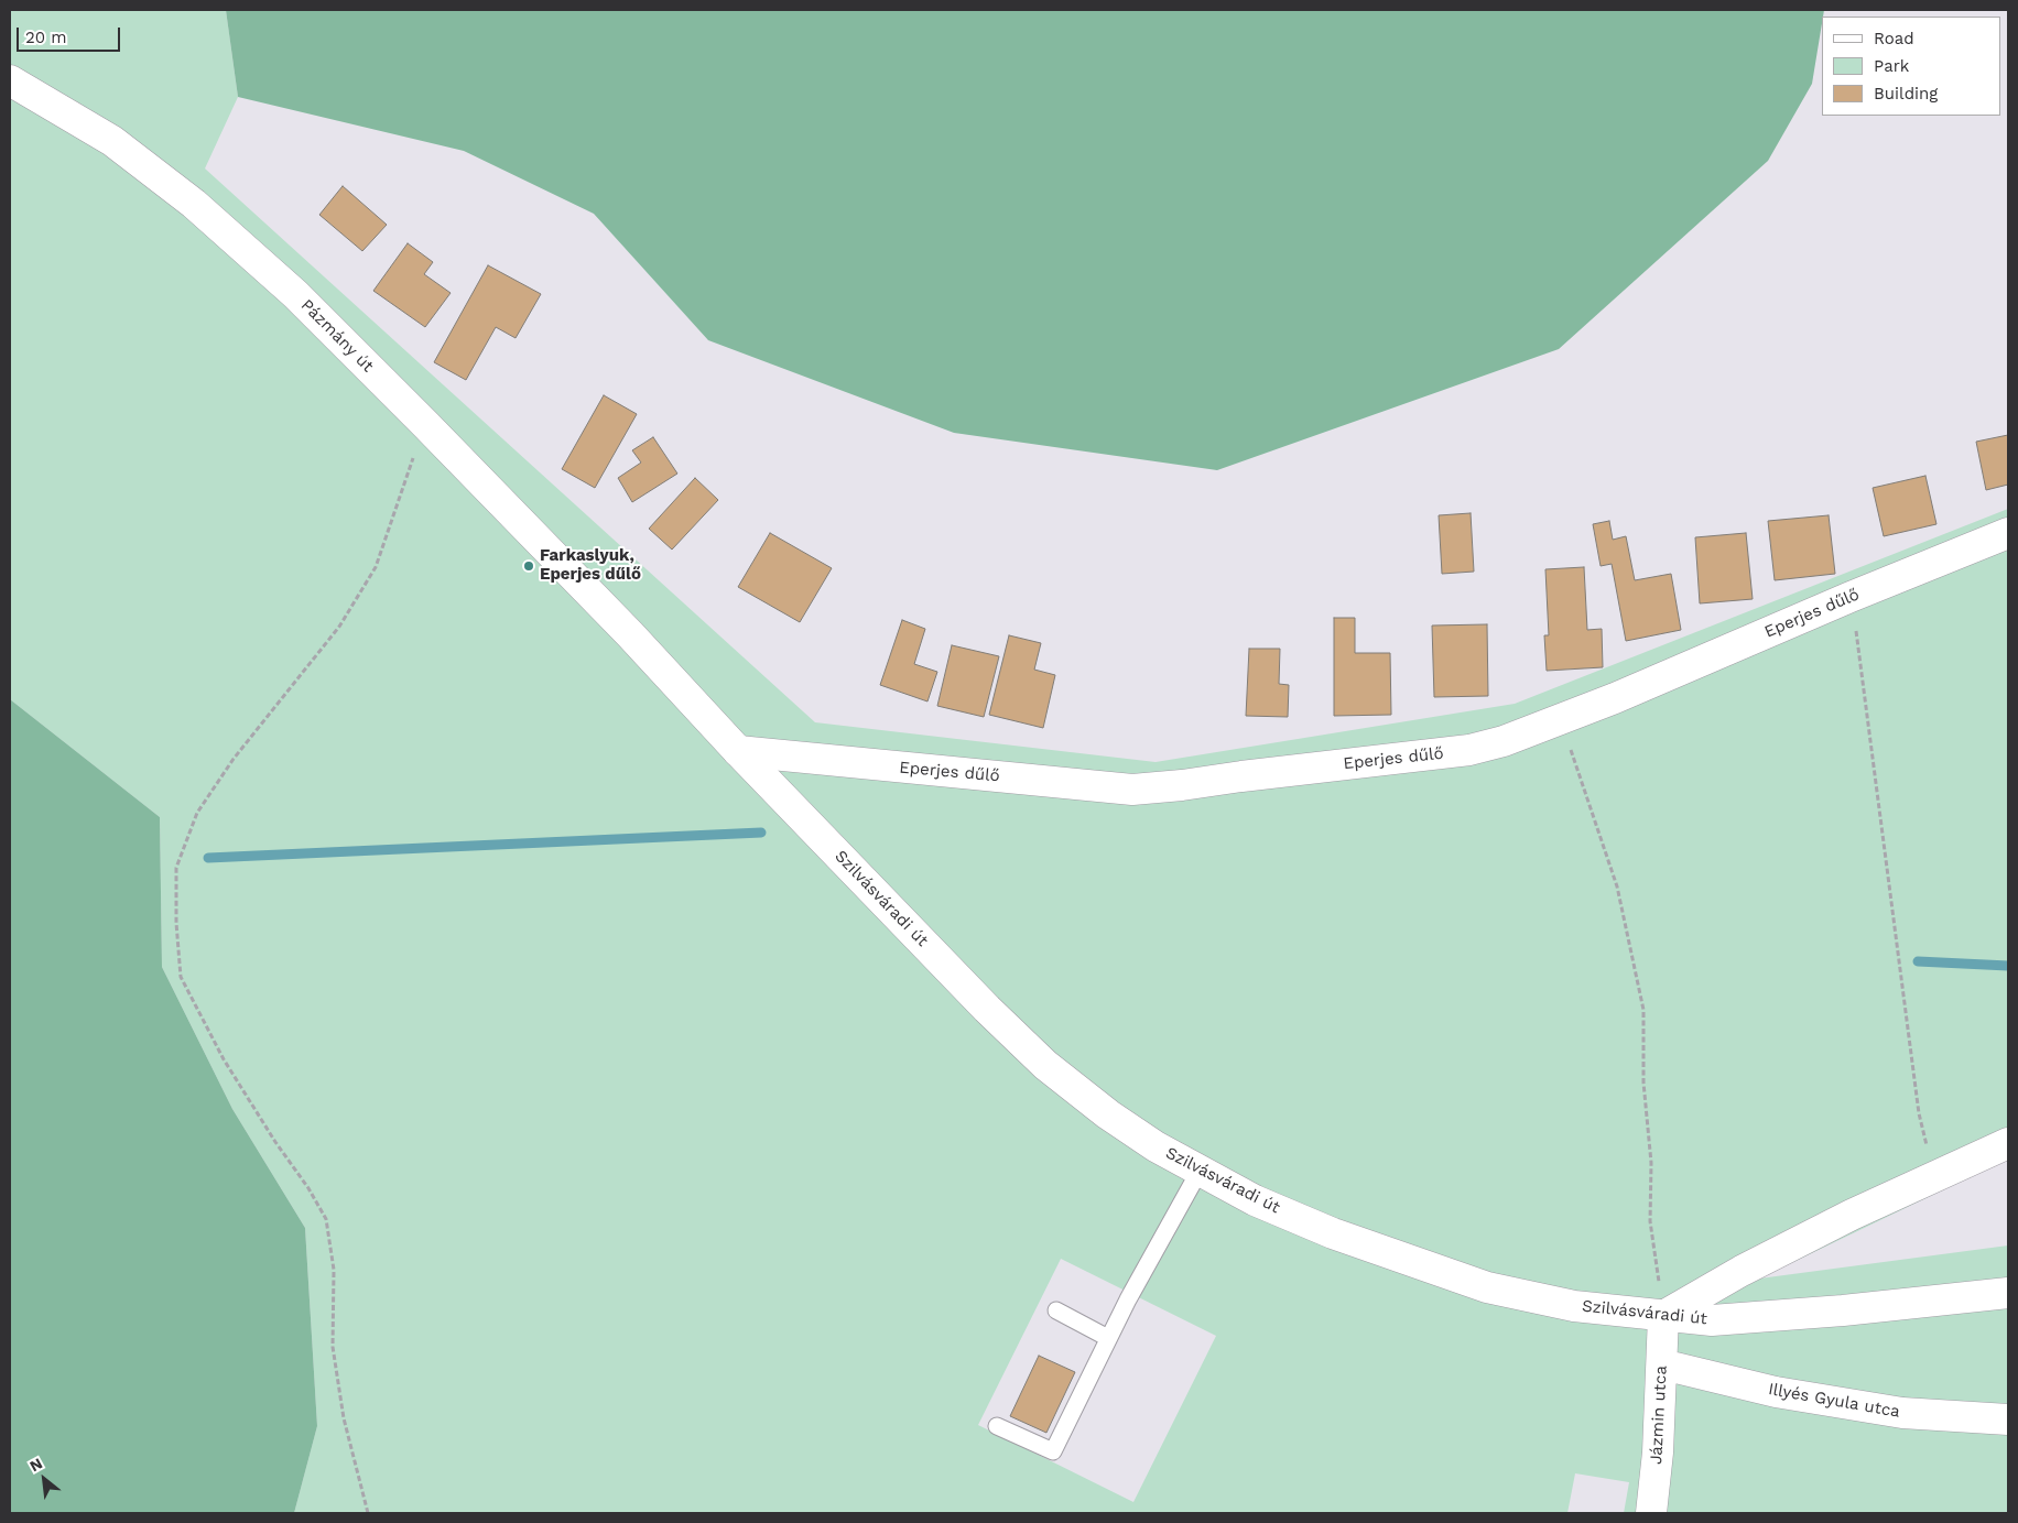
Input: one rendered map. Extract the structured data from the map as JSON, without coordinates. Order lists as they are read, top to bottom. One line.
{"streets":{"main road":["Pázmány út","Eperjes dűlő","Szilvásváradi út","Illyés Gyula utca","Jázmin utca"]},"crossings":[["Pázmány út","Szilvásváradi út"],["Eperjes dűlő","Szilvásváradi út"],["Szilvásváradi út","Jázmin utca"],["Illyés Gyula utca","Jázmin utca"]],"places":["Farkaslyuk, Eperjes dűlő"],"legend":["Road","Park","Building"],"scale_bar":"20 m","north":"top left"}
